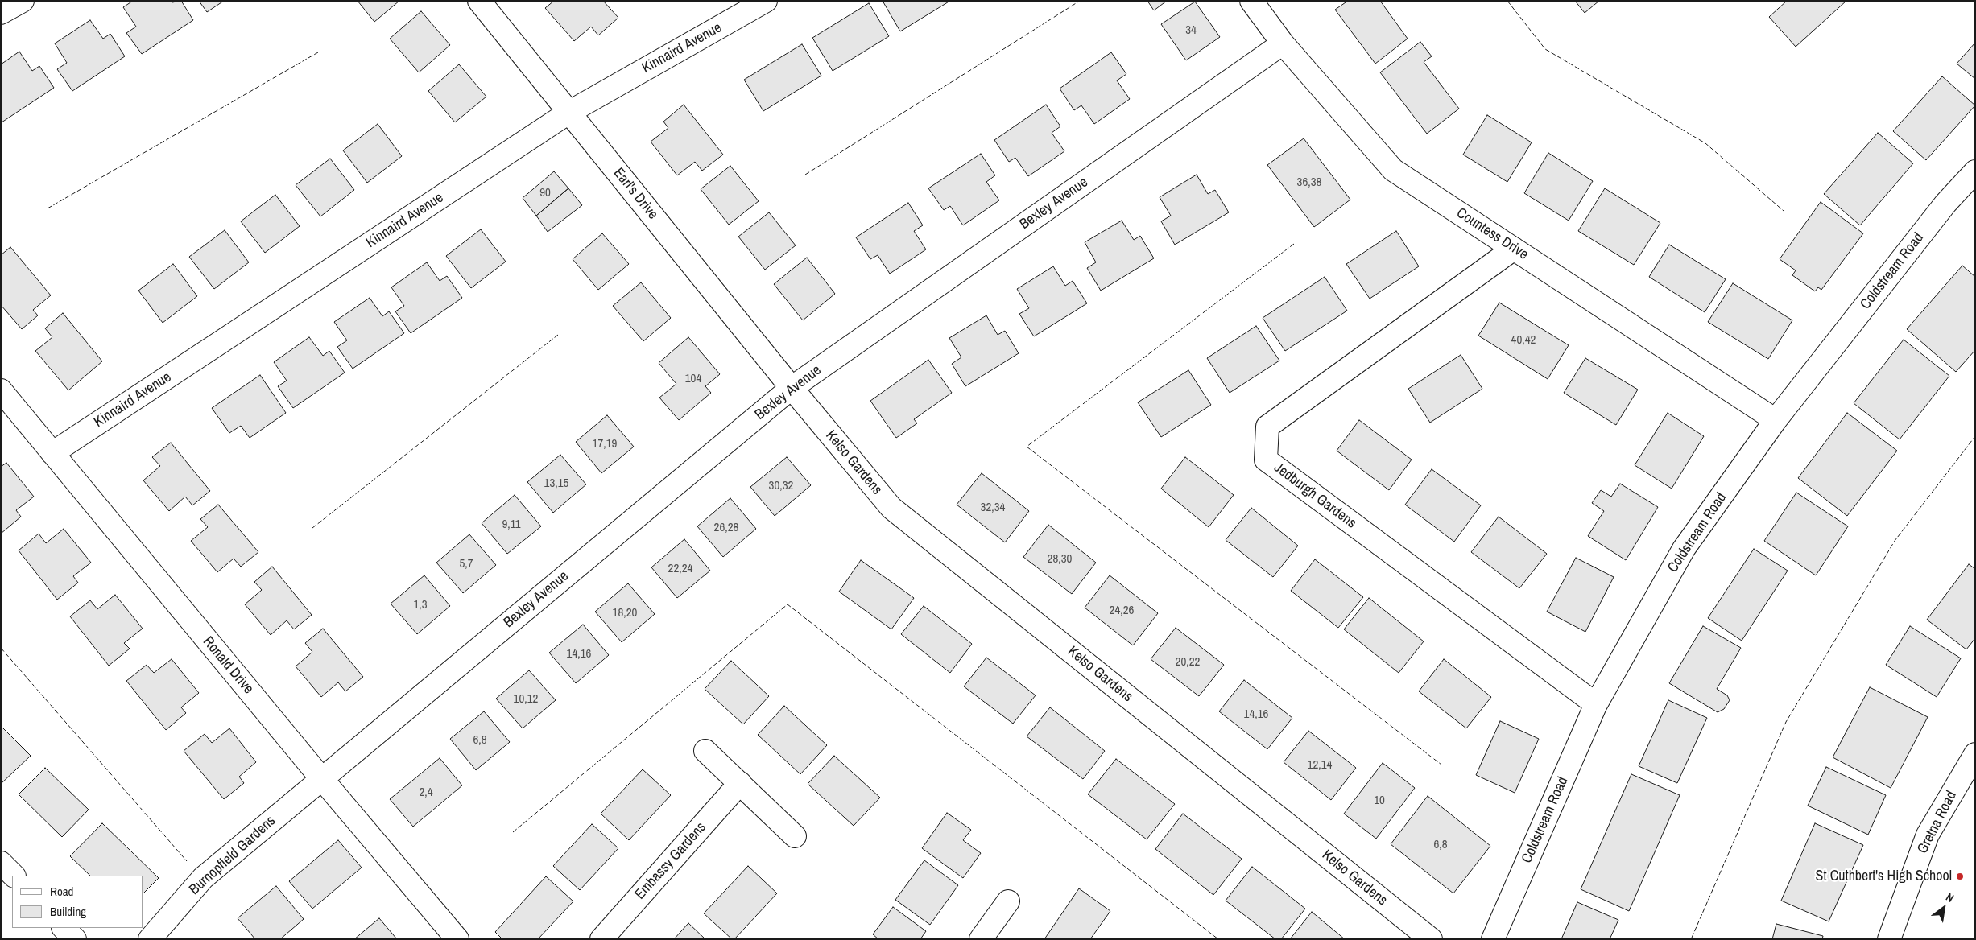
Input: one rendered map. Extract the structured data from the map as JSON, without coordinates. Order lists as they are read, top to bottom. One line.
{"streets":{"street":["Kinnaird Avenue","Earl's Drive","Bexley Avenue","Countess Drive","Coldstream Road","Kelso Gardens","Jedburgh Gardens","Ronald Drive","Gretna Road","Burnopfield Gardens","Embassy Gardens"]},"crossings":[["Kinnaird Avenue","Earl's Drive"],["Kinnaird Avenue","Ronald Drive"],["Earl's Drive","Bexley Avenue"],["Earl's Drive","Kelso Gardens"],["Bexley Avenue","Countess Drive"],["Bexley Avenue","Kelso Gardens"],["Bexley Avenue","Ronald Drive"],["Bexley Avenue","Burnopfield Gardens"],["Countess Drive","Coldstream Road"],["Countess Drive","Jedburgh Gardens"],["Coldstream Road","Jedburgh Gardens"],["Ronald Drive","Burnopfield Gardens"]],"places":["St Cuthbert's High School"],"house_numbers":["34","36,38","90","40,42","104","17,19","13,15","30,32","32,34","9,11","26,28","28,30","5,7","22,24","1,3","24,26","18,20","14,16","20,22","10,12","14,16","6,8","12,14","2,4","10","6,8"],"legend":["Road","Building"],"north":"top right"}
